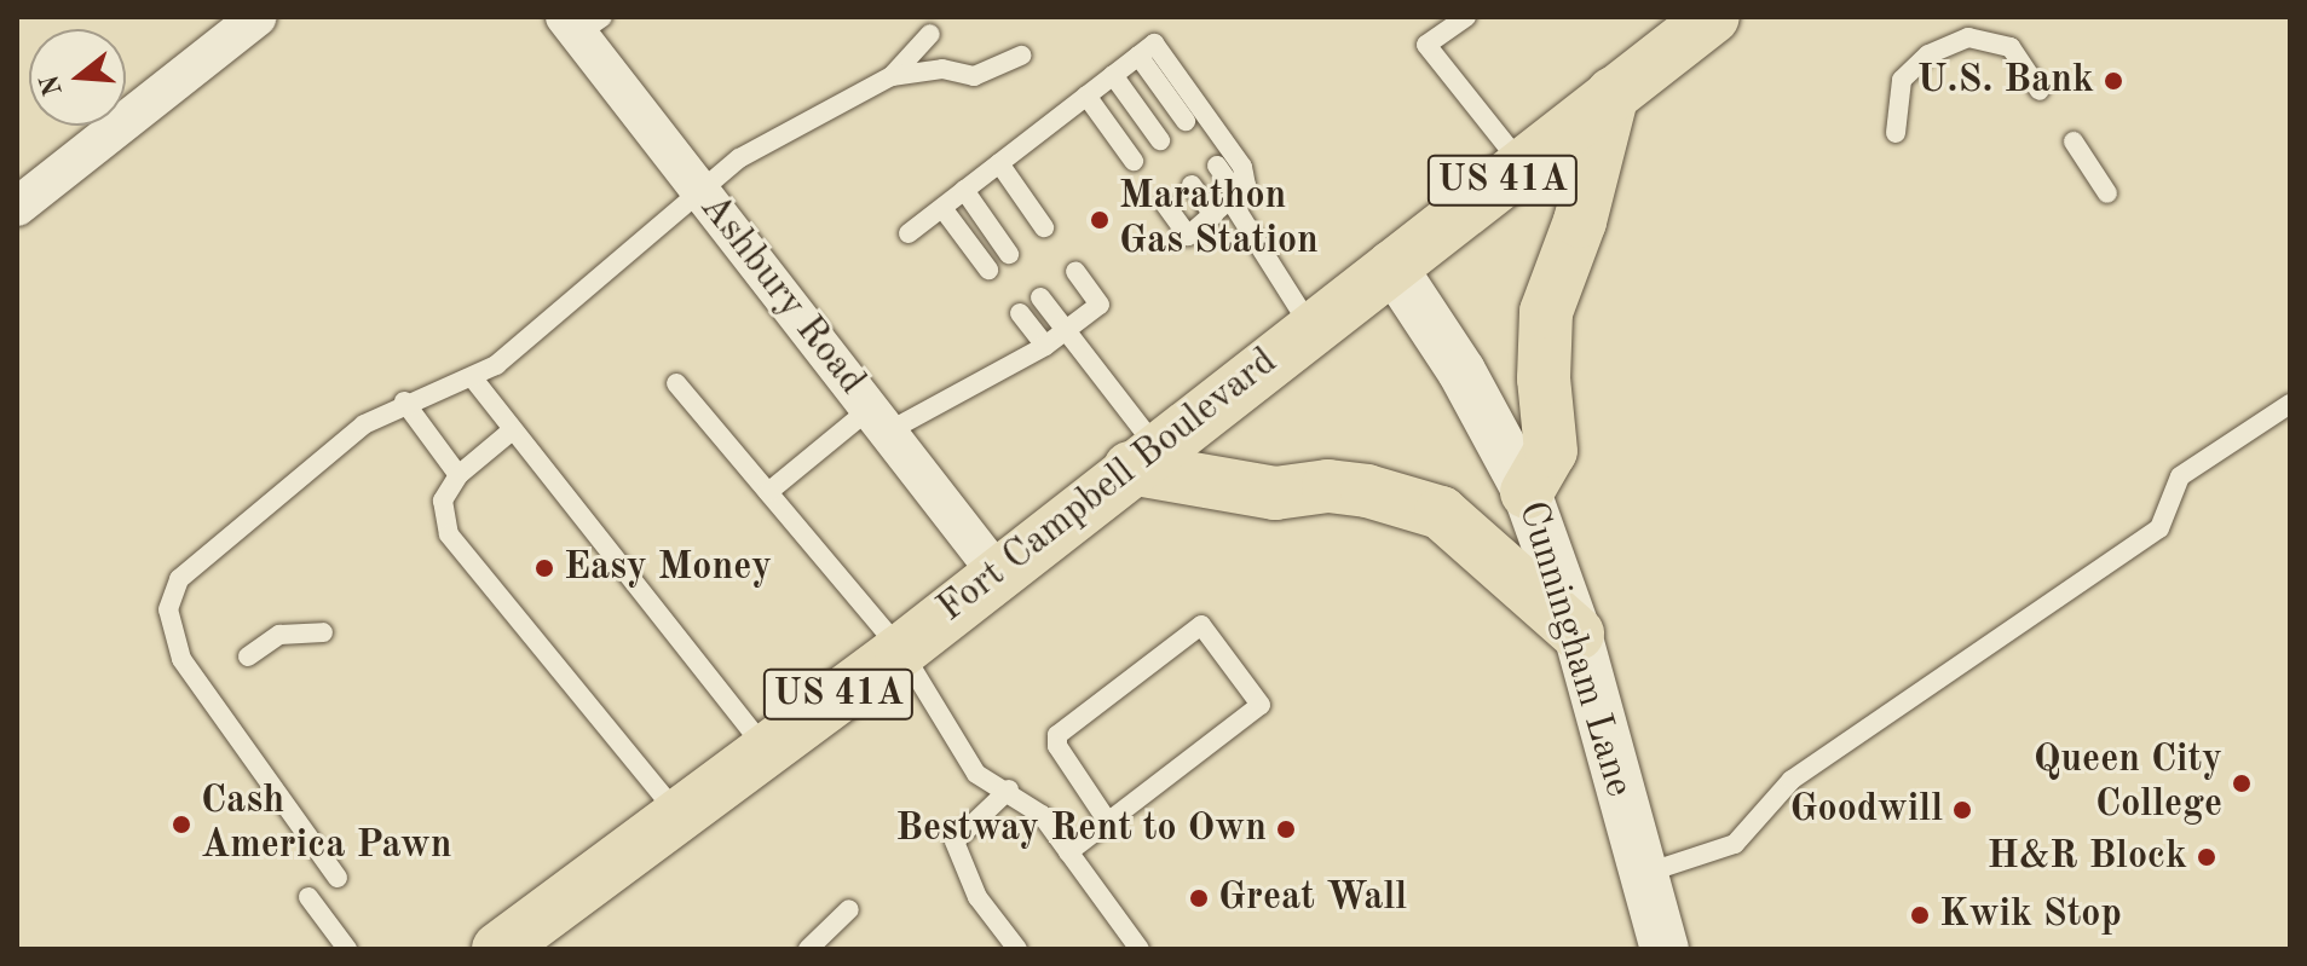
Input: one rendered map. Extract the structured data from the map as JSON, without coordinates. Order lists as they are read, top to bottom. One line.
{"streets":{"highway":["US 41A","Fort Campbell Boulevard"],"street":["Ashbury Road","Cunningham Lane"]},"crossings":[["Ashbury Road","Fort Campbell Boulevard"],["Fort Campbell Boulevard","Cunningham Lane"]],"places":["U.S. Bank","Marathon Gas Station","Easy Money","Queen City College","Goodwill","Cash America Pawn","Bestway Rent to Own","H&R Block","Great Wall","Kwik Stop"],"north":"left"}
